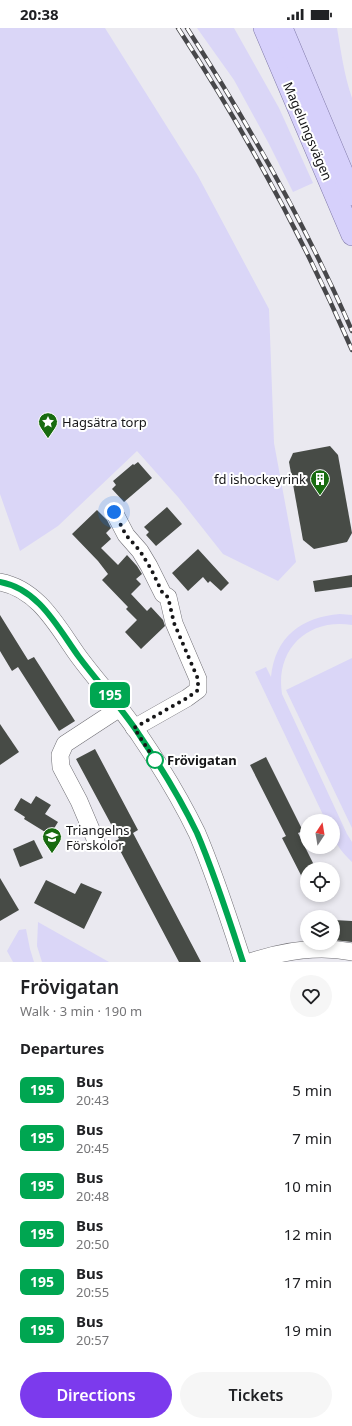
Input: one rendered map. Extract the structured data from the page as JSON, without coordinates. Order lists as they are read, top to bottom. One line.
{"streets":{"main road":["Magelungsvägen"]},"places":{"place":["Hagsätra torp"],"building":["fd ishockeyrink"],"other":["Frövigatan"],"school or university":["Triangelns Förskolor"]},"lines":["bus line 195"],"north":"top","page":{"status":"20:38","on_map":"195","heading":[["Frövigatan","Walk · 3 min · 190 m"],"Departures"],"list":[{"mark":"195","name":"Bus","note":"20:43","value":"5 min"},{"mark":"195","name":"Bus","note":"20:45","value":"7 min"},{"mark":"195","name":"Bus","note":"20:48","value":"10 min"},{"mark":"195","name":"Bus","note":"20:50","value":"12 min"},{"mark":"195","name":"Bus","note":"20:55","value":"17 min"},{"mark":"195","name":"Bus","note":"20:57","value":"19 min"}],"buttons":["Directions","Tickets"]}}
